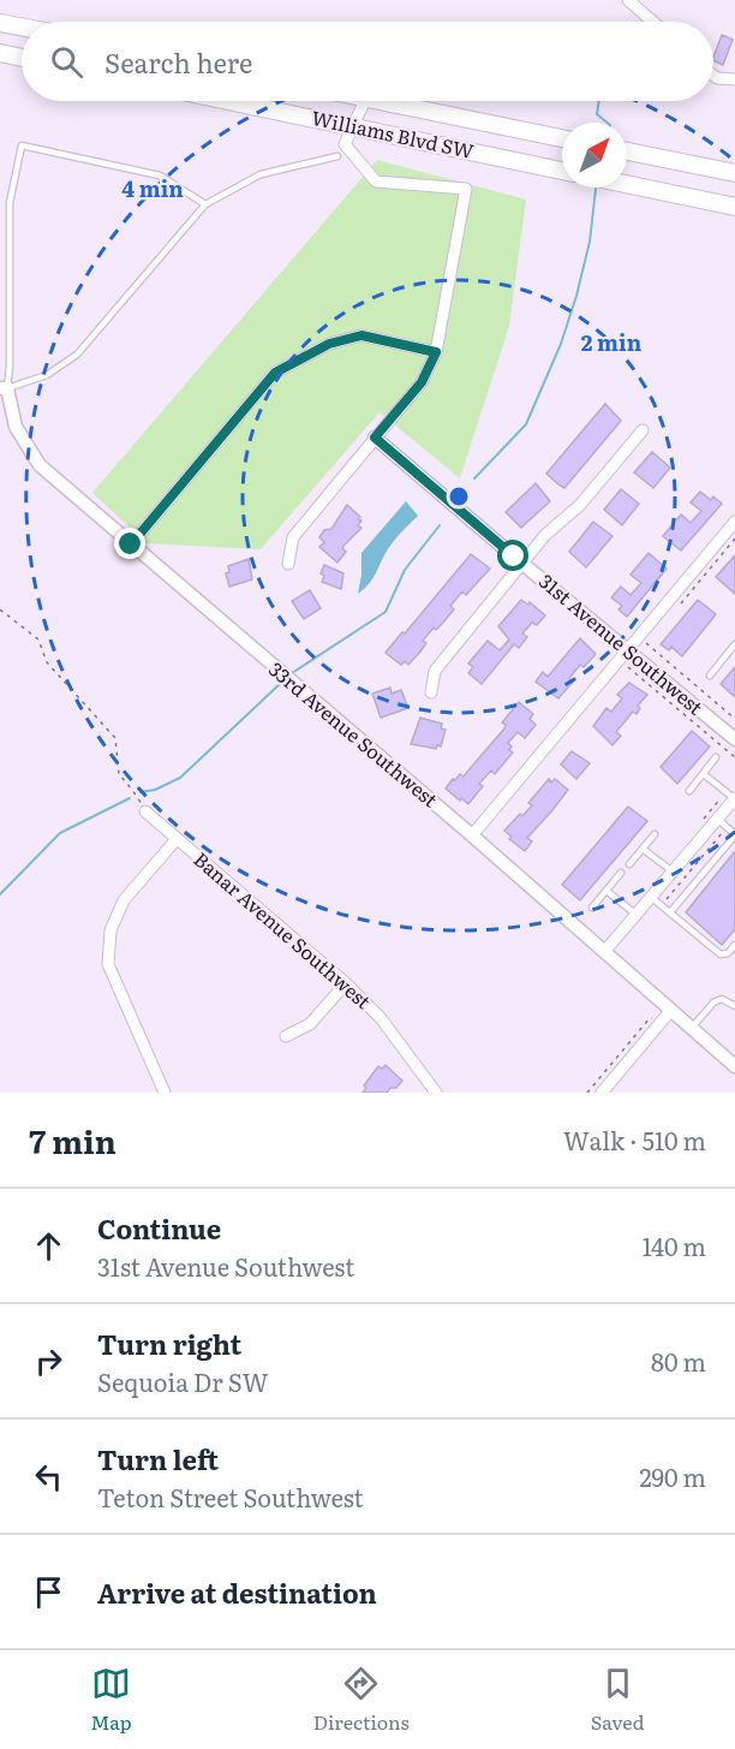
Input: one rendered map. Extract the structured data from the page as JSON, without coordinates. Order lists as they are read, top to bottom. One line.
{"streets":{"main road":["Williams Blvd SW"],"street":["31st Avenue Southwest","33rd Avenue Southwest","Banar Avenue Southwest"]},"north":"top right","page":{"search":"Search here","heading":["7 min","Walk · 510 m"],"list":[["Continue","31st Avenue Southwest","140 m"],["Turn right","Sequoia Dr SW","80 m"],["Turn left","Teton Street Southwest","290 m"],"Arrive at destination"],"nav":["Map","Directions","Saved"]},"rings":["4 min","2 min"]}
